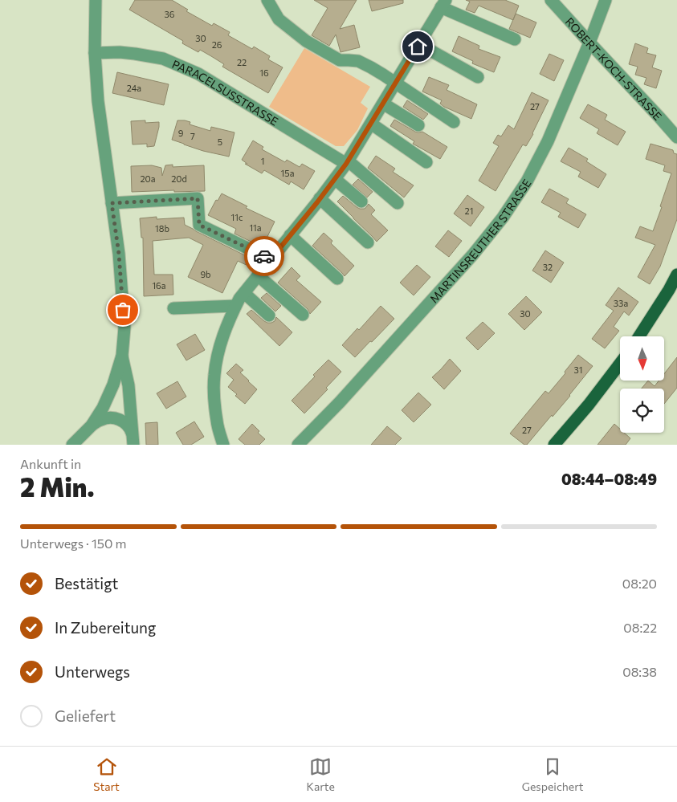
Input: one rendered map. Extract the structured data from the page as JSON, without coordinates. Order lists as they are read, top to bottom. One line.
{"streets":{"street":["ROBERT-KOCH-STRASSE","PARACELSUSSTRASSE","MARTINSREUTHER STRASSE"]},"crossings":[["ROBERT-KOCH-STRASSE","MARTINSREUTHER STRASSE"]],"house_numbers":["36","30","26","22","16","24a","27","9","7","5","1","15a","20a","20d","21","11c","11a","18b","32","9b","16a","33a","30","31","27"],"north":"bottom","page":{"heading":["2 Min.","Ankunft in","08:44–08:49"],"bar":"Unterwegs · 150 m","list":[["Bestätigt","08:20"],["In Zubereitung","08:22"],["Unterwegs","08:38"],"Geliefert"],"tabs":["Start","Karte","Gespeichert"]}}
